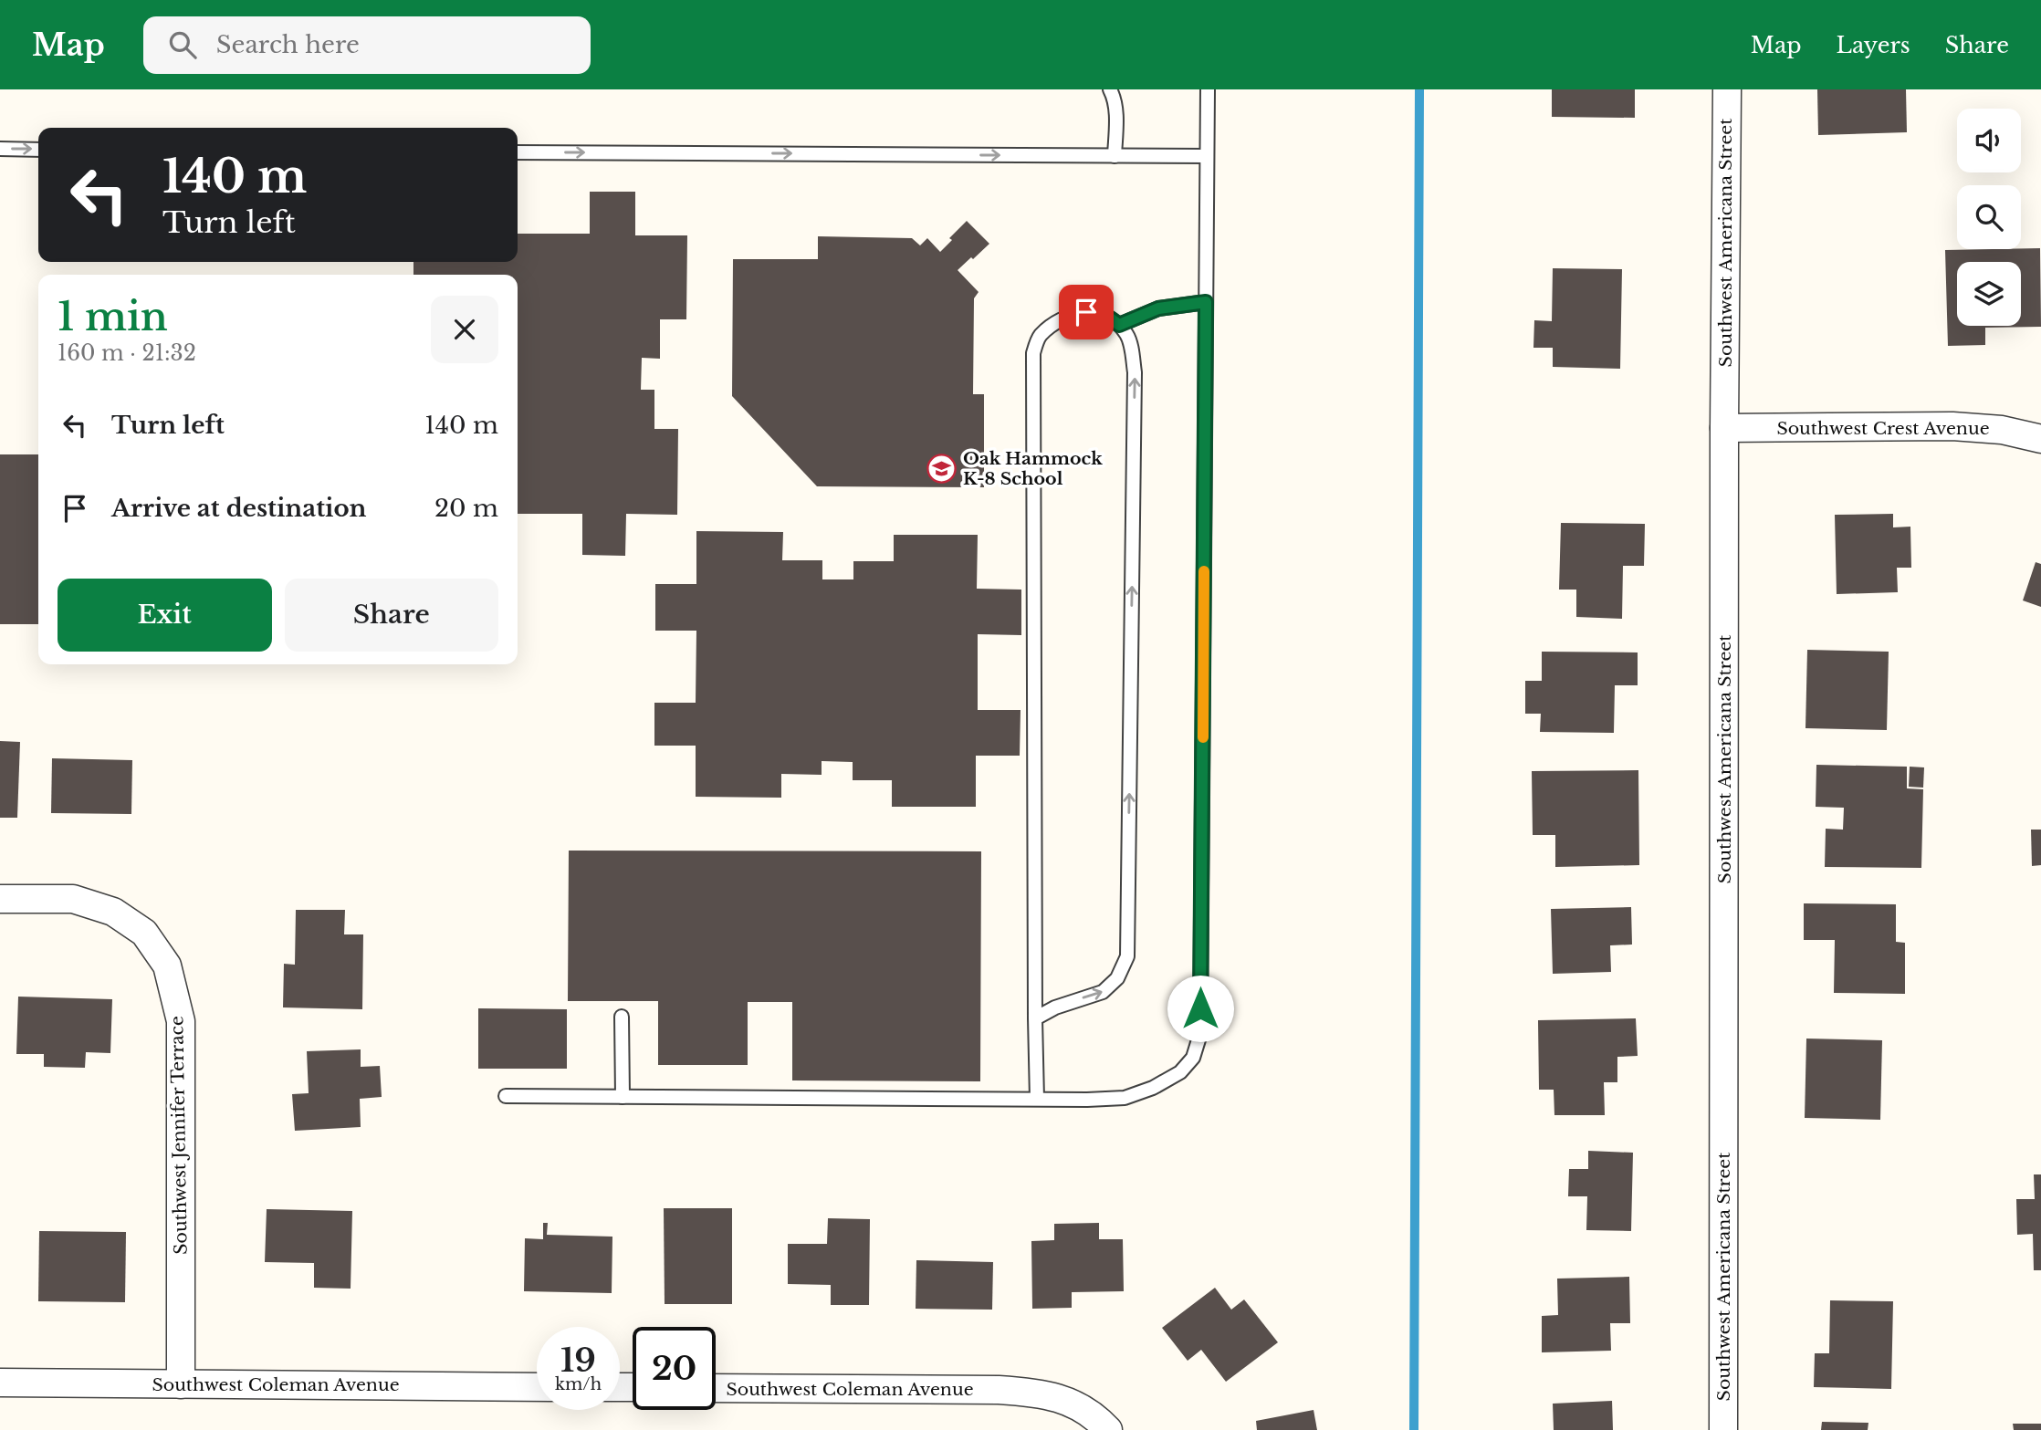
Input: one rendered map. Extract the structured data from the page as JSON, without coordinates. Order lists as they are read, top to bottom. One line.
{"streets":{"street":["Southwest Americana Street","Southwest Crest Avenue","Southwest Jennifer Terrace","Southwest Coleman Avenue"]},"crossings":[["Southwest Americana Street","Southwest Crest Avenue"],["Southwest Jennifer Terrace","Southwest Coleman Avenue"]],"places":{"school or university":["Oak Hammock K-8 School"]},"page":{"header":"Map","search":"Search here","nav":["Map","Layers","Share"],"turn":["140 m","Turn left"],"heading":["1 min","160 m · 21:32"],"list":[{"name":"Turn left","value":"140 m"},{"name":"Arrive at destination","value":"20 m"}],"buttons":["Exit","Share"],"speed":"19 km/h","limit":"20"}}
